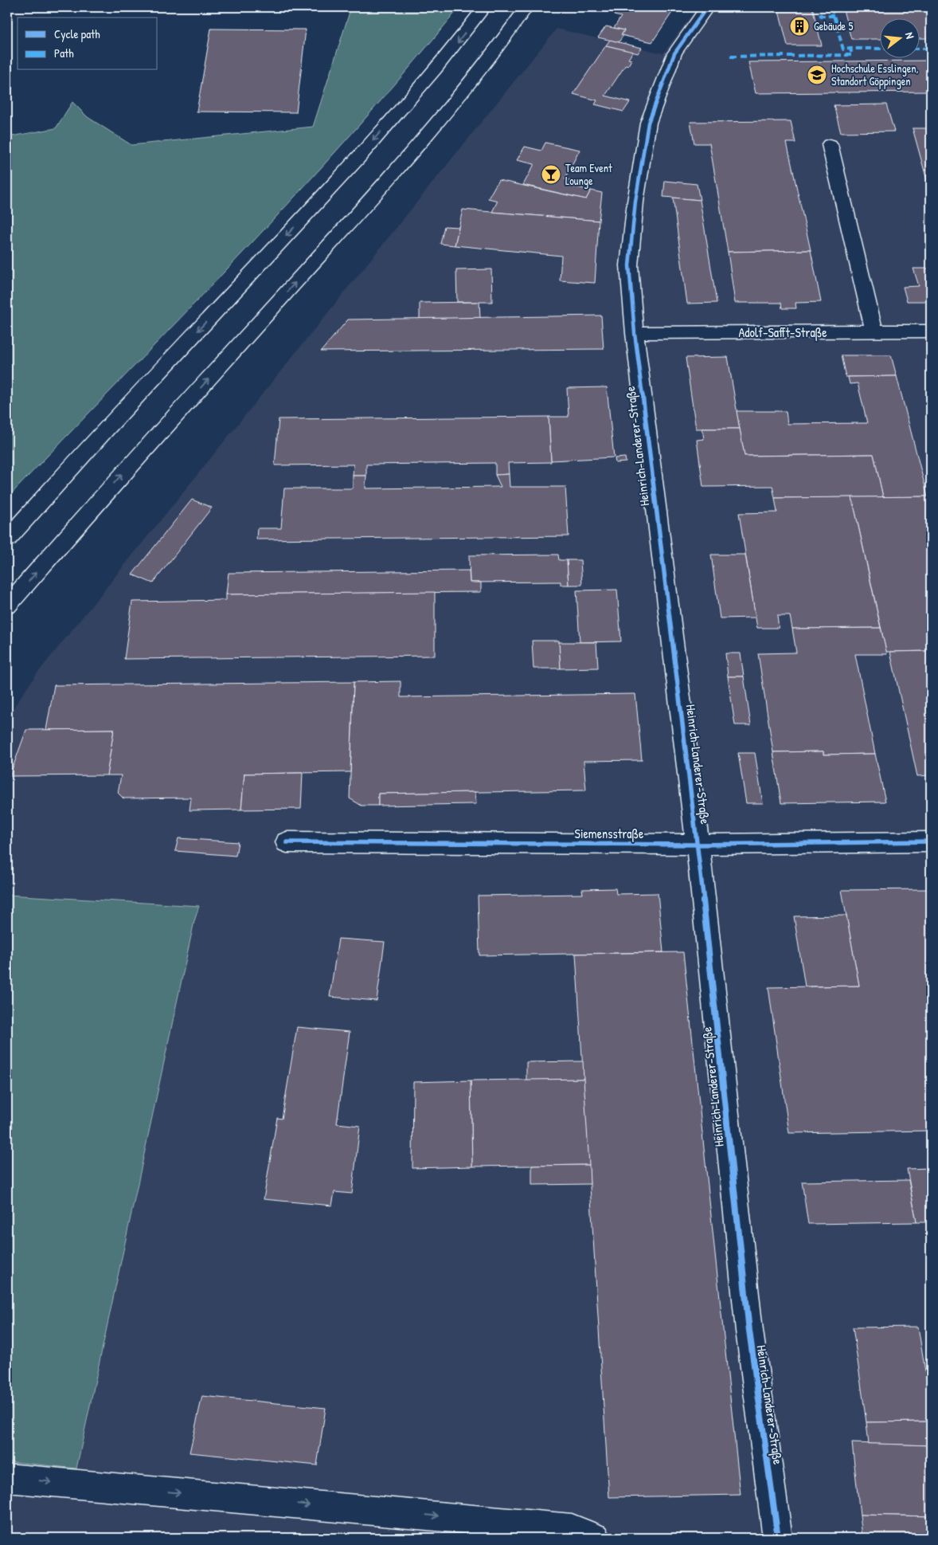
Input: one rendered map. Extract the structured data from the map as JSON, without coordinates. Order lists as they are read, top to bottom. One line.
{"streets":{"main road":["Adolf-Safft-Straße","Heinrich-Landerer-Straße","Siemensstraße"]},"crossings":[["Adolf-Safft-Straße","Heinrich-Landerer-Straße"],["Heinrich-Landerer-Straße","Siemensstraße"]],"places":{"building":["Gebäude 5"],"school or university":["Hochschule Esslingen, Standort Göppingen"],"bar":["Team Event Lounge"]},"legend":["Cycle path","Path"],"north":"right"}
